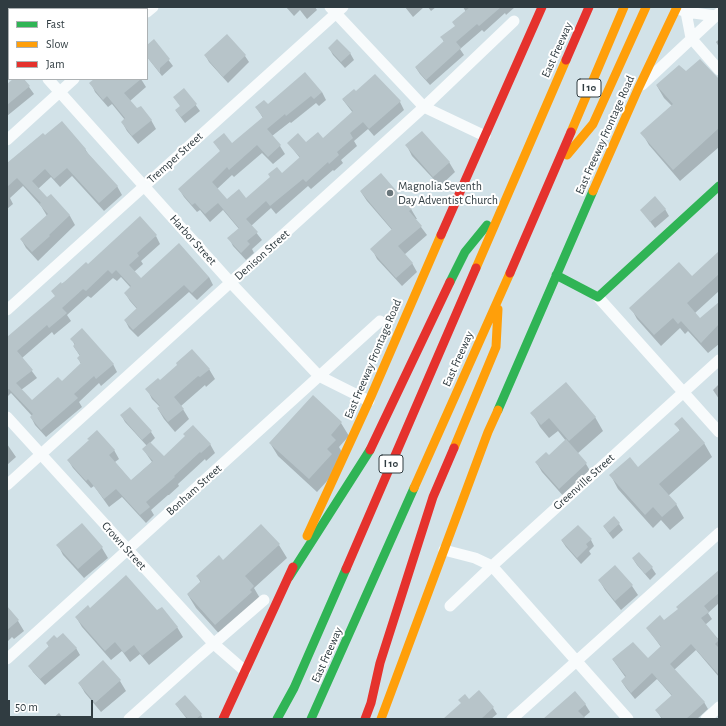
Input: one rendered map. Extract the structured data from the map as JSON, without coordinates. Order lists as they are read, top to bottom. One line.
{"streets":{"main road":["East Freeway","I 10","East Freeway Frontage Road"],"street":["Tremper Street","Harbor Street","Denison Street","Greenville Street","Bonham Street","Crown Street"]},"crossings":[["East Freeway Frontage Road","Harbor Street"],["East Freeway Frontage Road","Crown Street"],["Tremper Street","Harbor Street"],["Harbor Street","Denison Street"],["Harbor Street","Bonham Street"],["Denison Street","Crown Street"],["Bonham Street","Crown Street"]],"places":["Magnolia Seventh Day Adventist Church"],"legend":["Fast","Slow","Jam"],"scale_bar":"50 m"}
